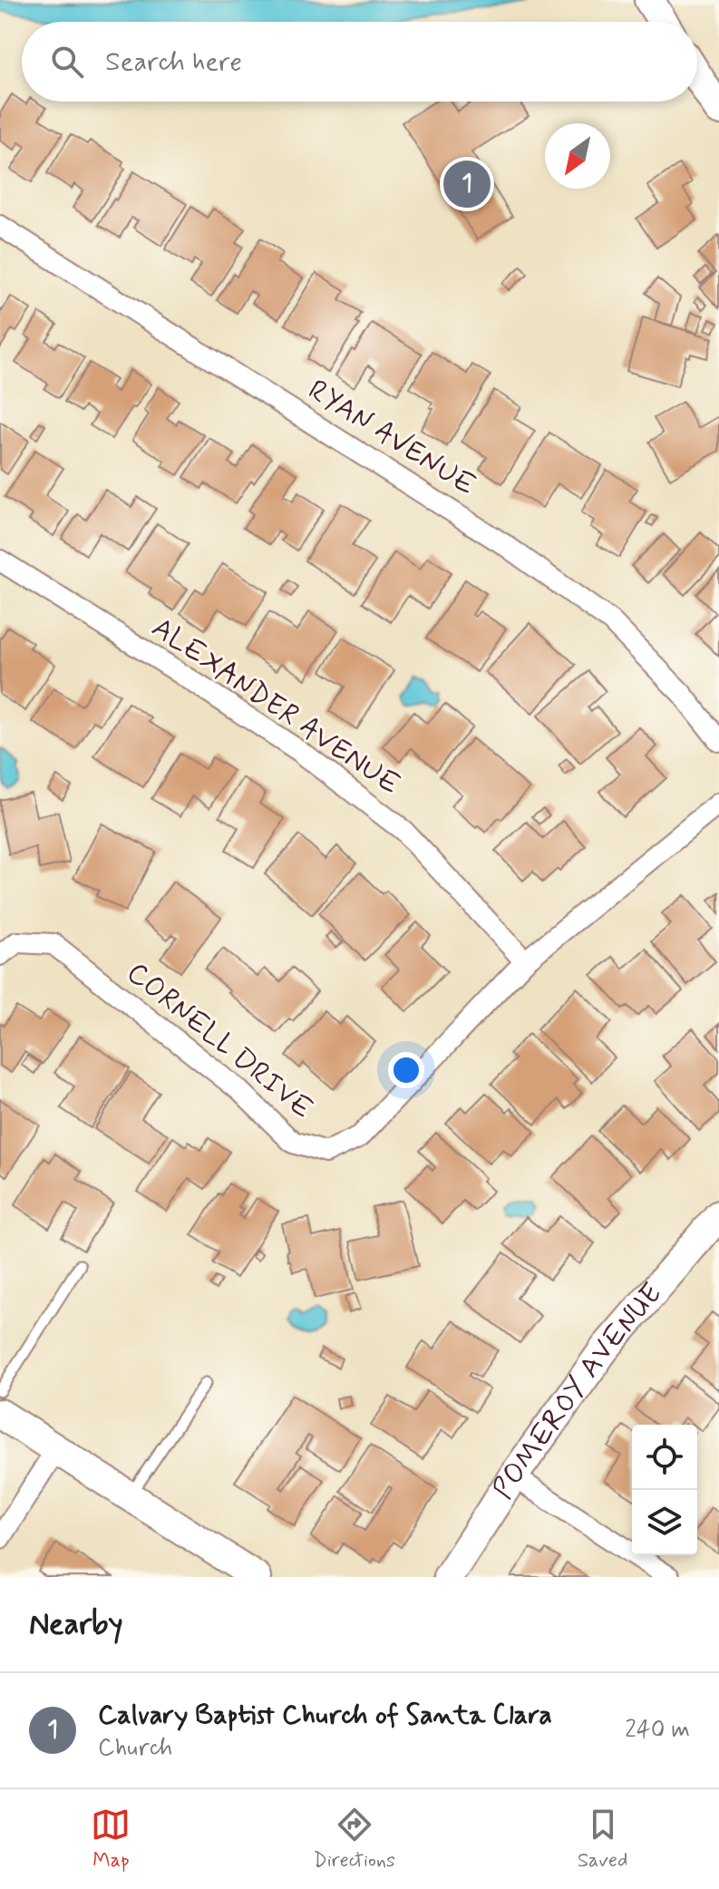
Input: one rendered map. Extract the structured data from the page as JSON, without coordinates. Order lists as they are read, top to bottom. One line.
{"streets":{"street":["RYAN AVENUE","ALEXANDER AVENUE","CORNELL DRIVE","POMEROY AVENUE"]},"crossings":[["ALEXANDER AVENUE","CORNELL DRIVE"]],"north":"bottom left","page":{"search":"Search here","pins":"1","heading":"Nearby","list":[{"mark":"1","name":"Calvary Baptist Church of Santa Clara","note":"Church","value":"240 m"}],"nav":["Map","Directions","Saved"]}}
